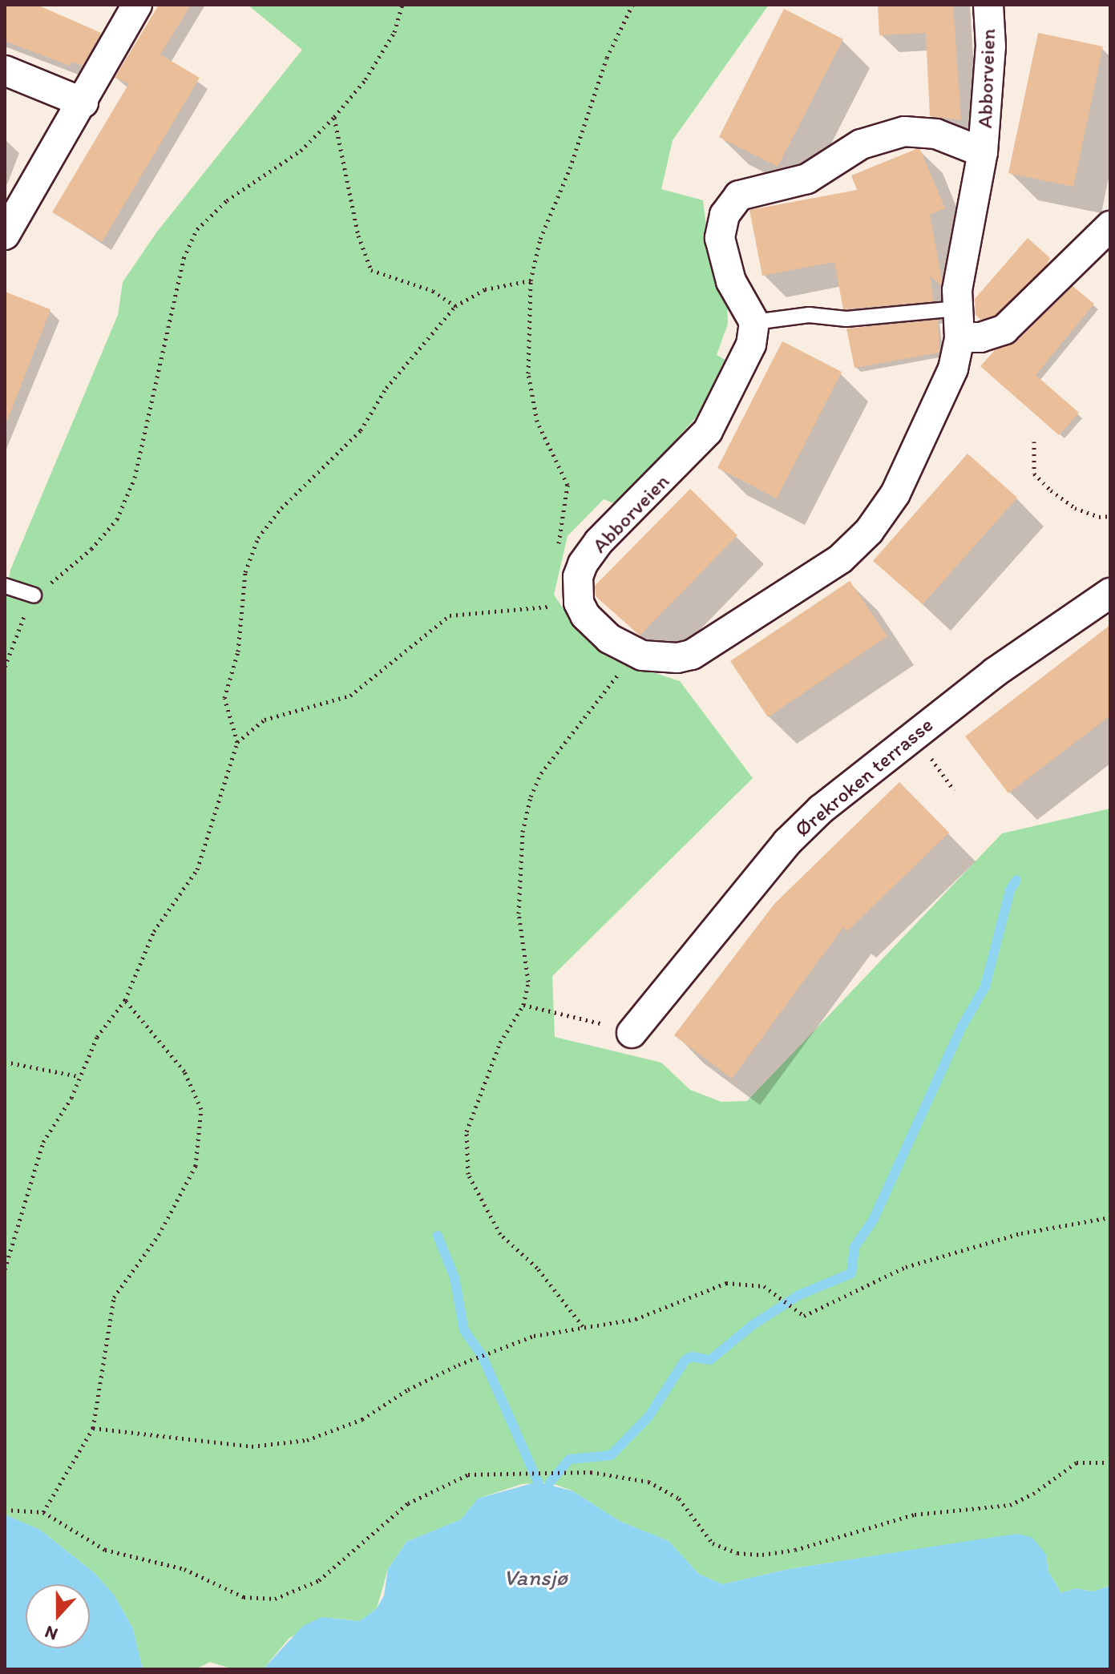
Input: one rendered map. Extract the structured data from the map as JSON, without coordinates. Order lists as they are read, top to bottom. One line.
{"streets":{"street":["Abborveien","Ørekroken terrasse"]},"water":["Vansjø"],"north":"bottom"}
